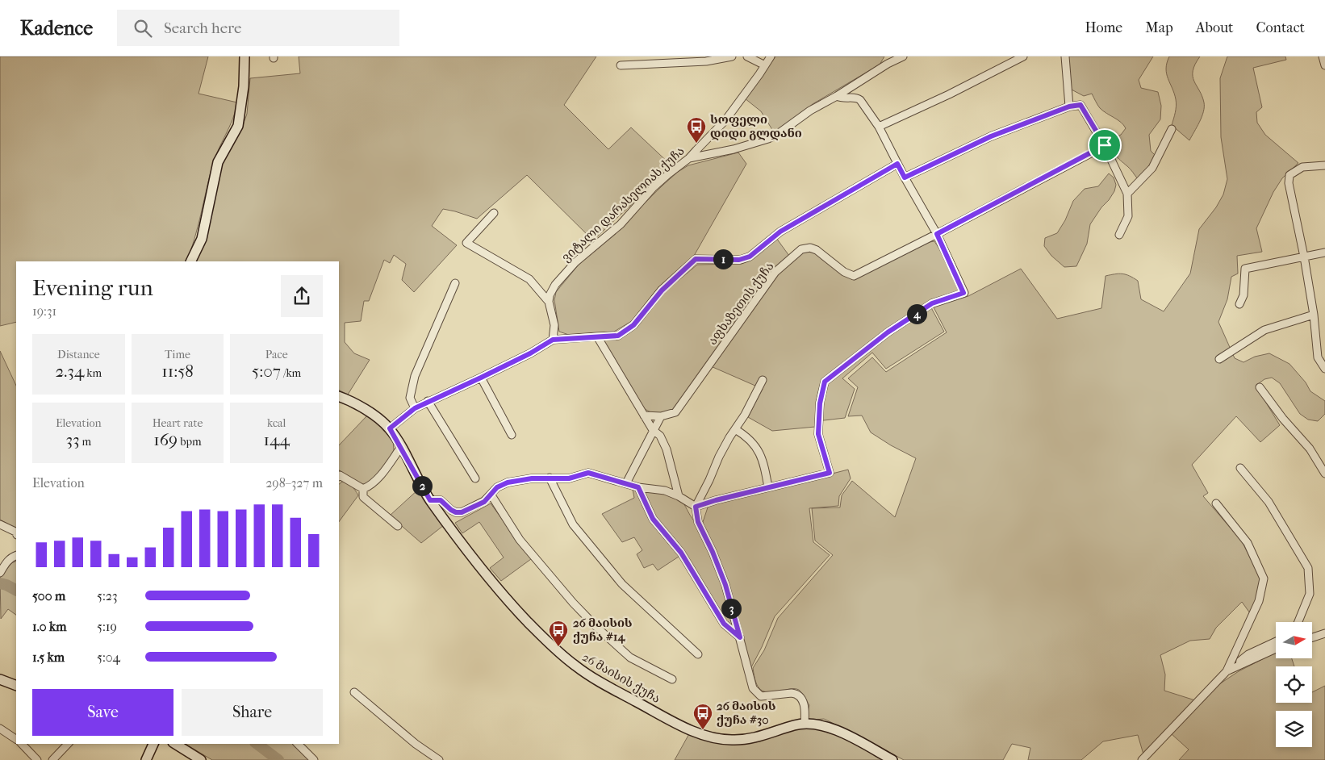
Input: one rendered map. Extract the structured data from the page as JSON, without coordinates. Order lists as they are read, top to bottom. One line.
{"streets":{"street":["ვიტალი დარასელიას ქუჩა","აფხაზეთის ქუჩა","26 მაისის ქუჩა"]},"places":{"bus stop":["სოფელი დიდი გლდანი","26 მაისის ქუჩა #14","26 მაისის ქუჩა #30"]},"north":"right","page":{"header":"Kadence","search":"Search here","nav":["Home","Map","About","Contact"],"pins":["1","4","2","3"],"heading":["Evening run","19:31"],"stats":[["Distance","2.34 km"],["Time","11:58"],["Pace","5:07 /km"],["Elevation","33 m"],["Heart rate","169 bpm"],["kcal","144"]],"chart":["Elevation","298–327 m"],"list":[{"name":"500 m","note":"5:23"},{"name":"1.0 km","note":"5:19"},{"name":"1.5 km","note":"5:04"}],"buttons":["Save","Share"]}}
